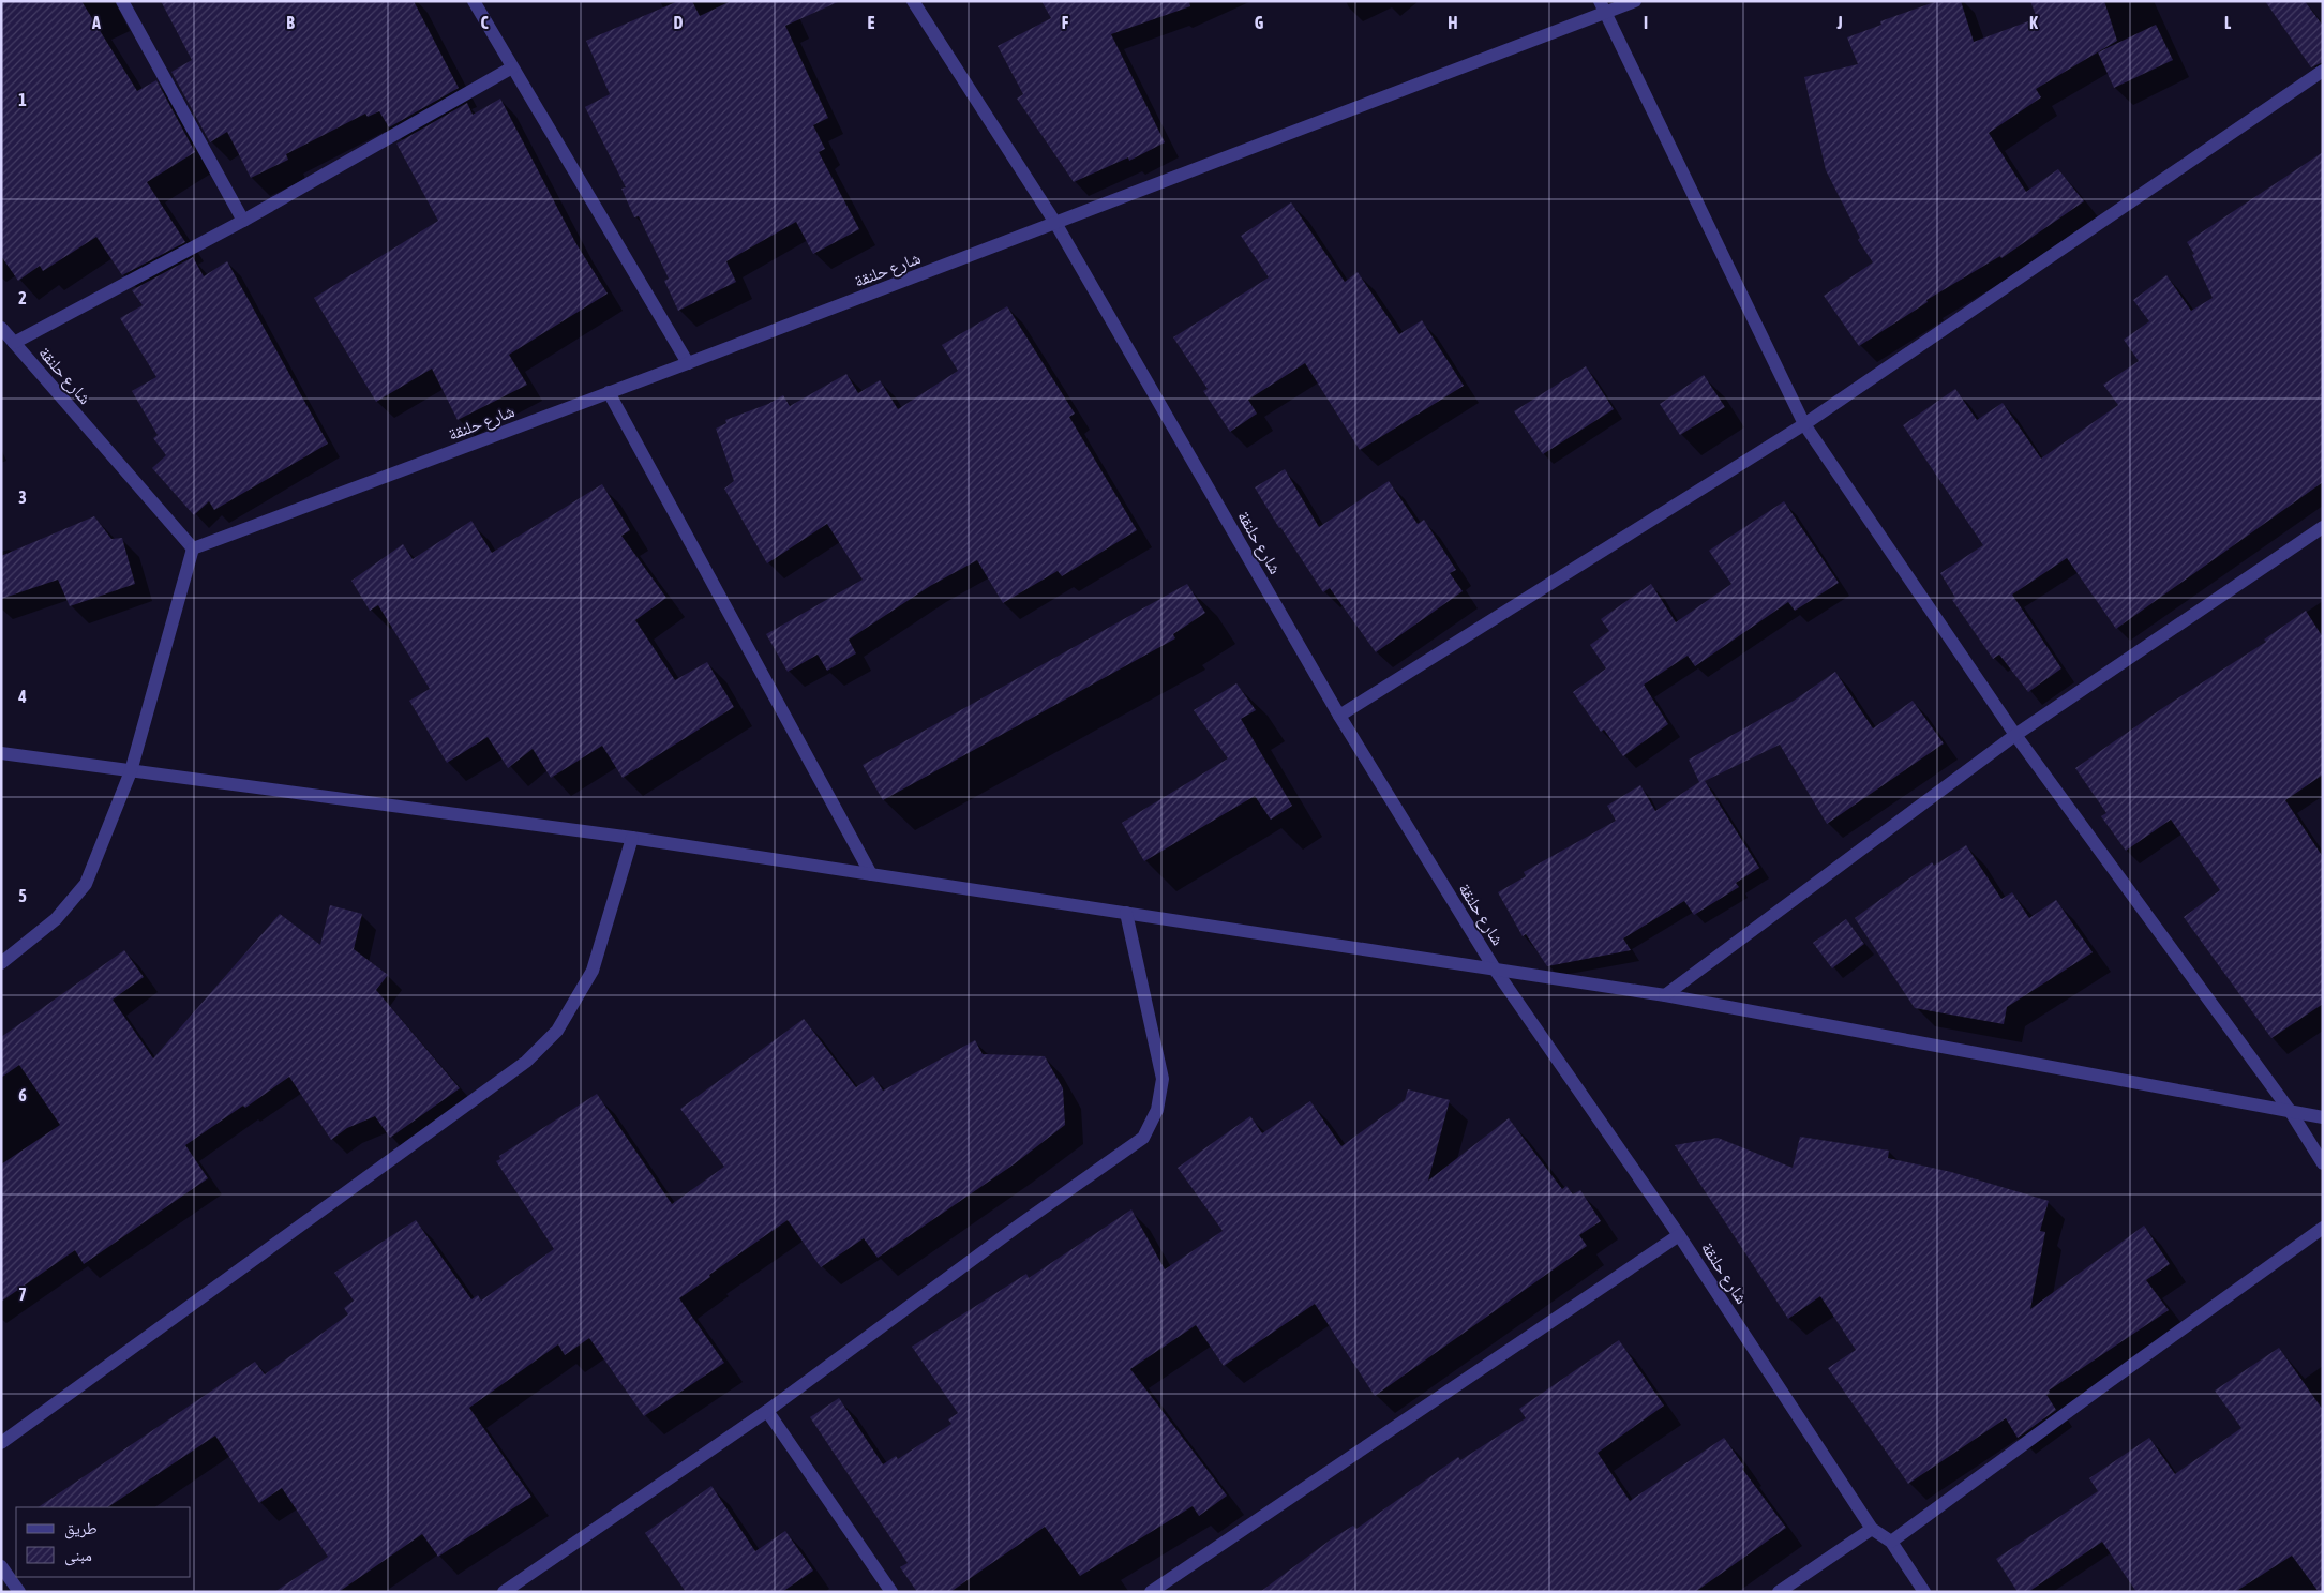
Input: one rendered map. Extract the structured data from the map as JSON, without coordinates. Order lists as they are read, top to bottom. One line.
{"streets":{"street":["شارع حلنقة"]},"legend":["طريق","مبنى"],"grid":{"columns":["A","B","C","D","E","F","G","H","I","J","K","L"],"rows":["1","2","3","4","5","6","7"]}}
